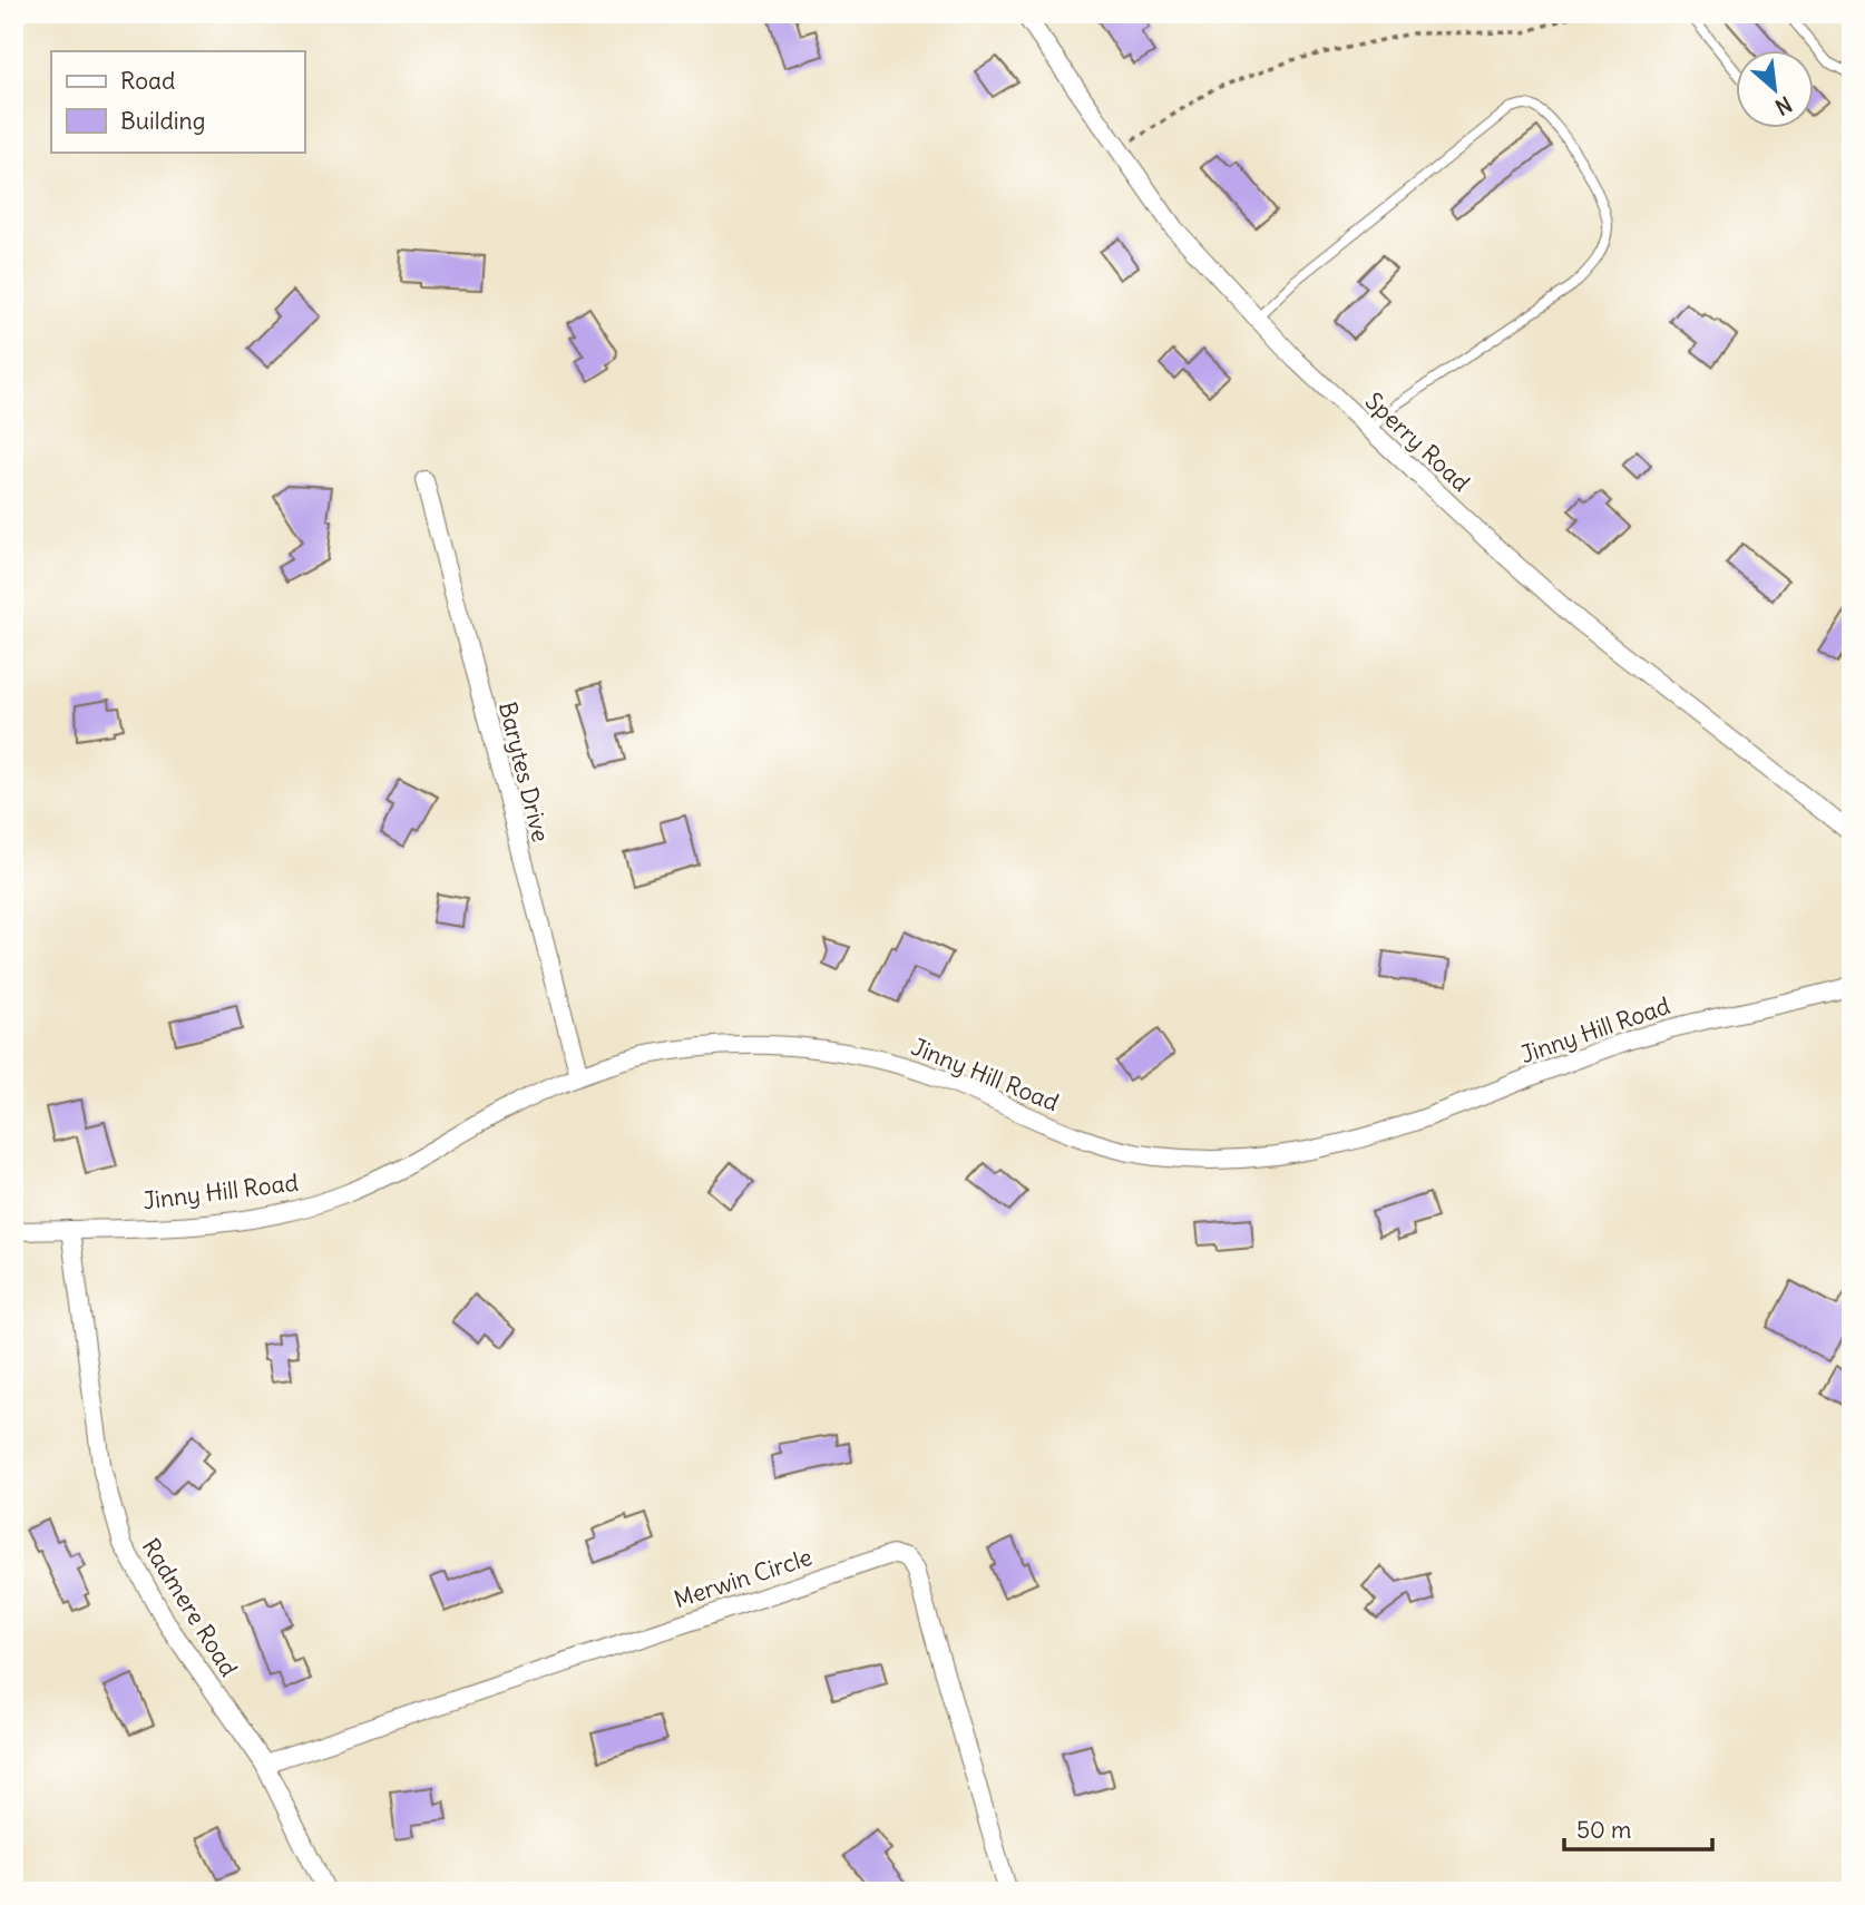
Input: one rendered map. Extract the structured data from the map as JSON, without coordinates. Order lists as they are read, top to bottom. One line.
{"streets":{"street":["Sperry Road","Barytes Drive","Jinny Hill Road","Merwin Circle","Radmere Road"]},"crossings":[["Barytes Drive","Jinny Hill Road"],["Jinny Hill Road","Radmere Road"],["Merwin Circle","Radmere Road"]],"legend":["Road","Building"],"scale_bar":"50 m","north":"bottom right"}
